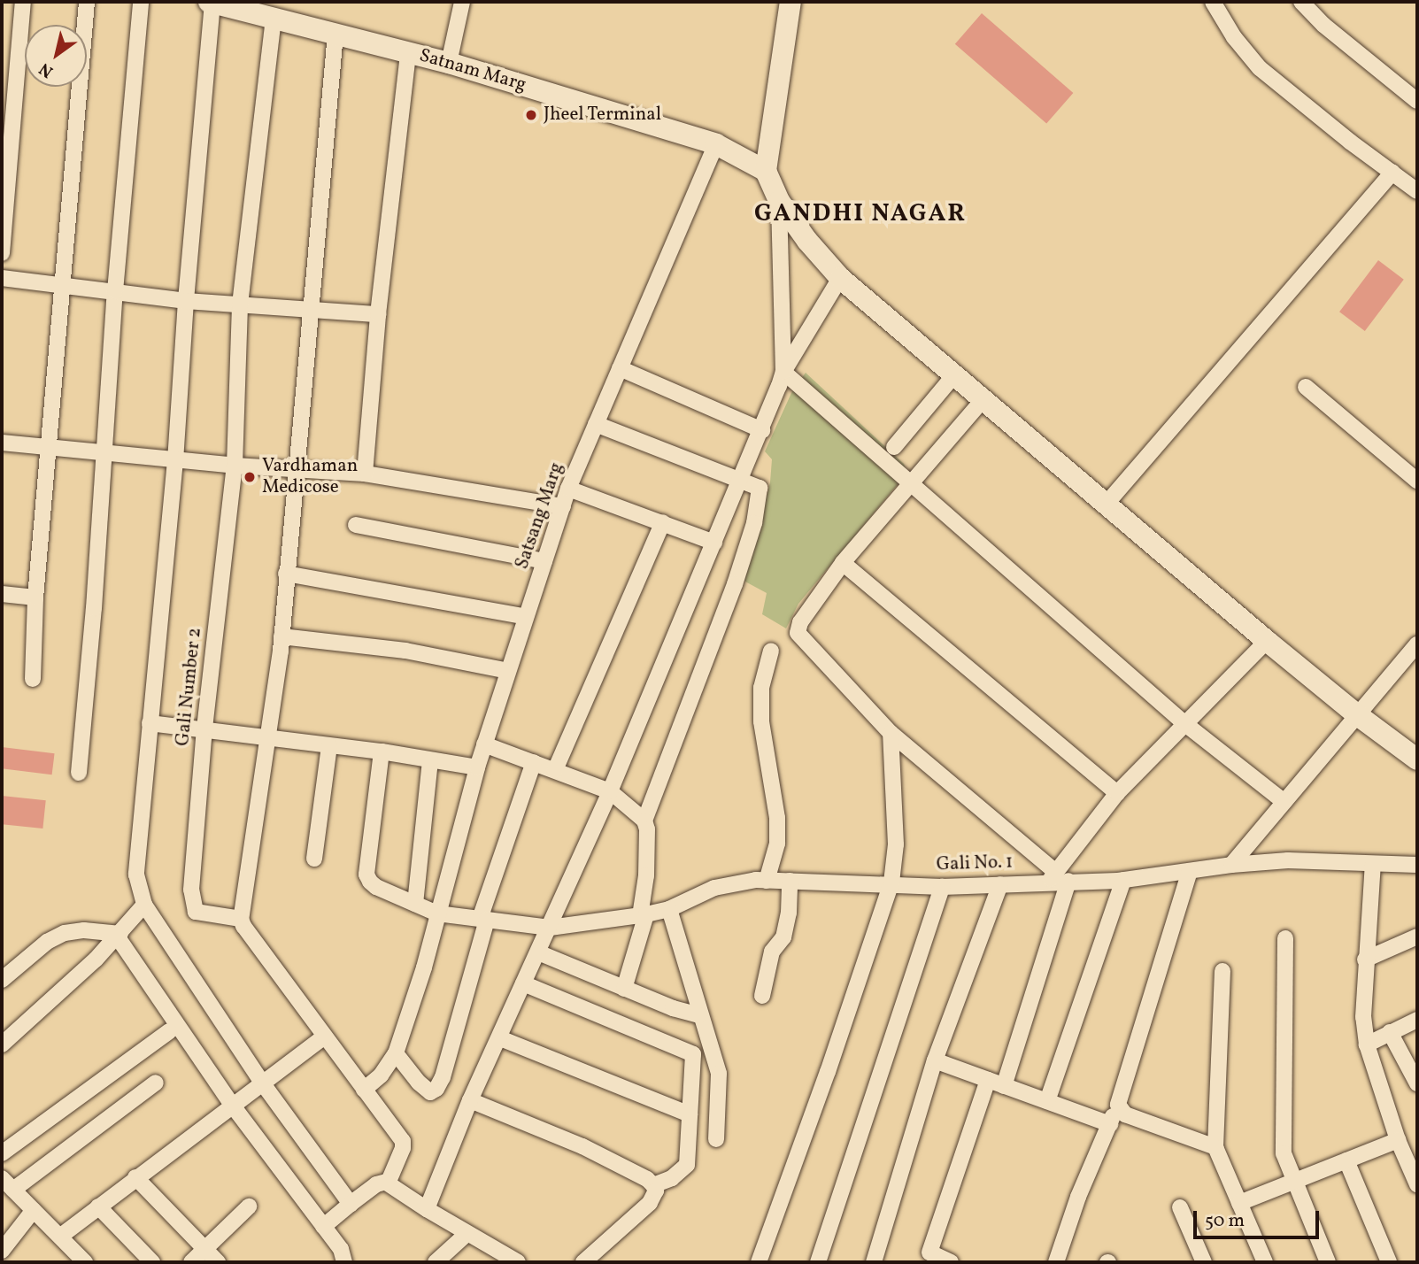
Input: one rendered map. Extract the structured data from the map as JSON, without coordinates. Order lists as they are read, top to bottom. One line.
{"streets":{"street":["Satnam Marg","Satsang Marg","Gali Number 2","Gali No. 1"]},"crossings":[["Satnam Marg","Satsang Marg"],["Satnam Marg","Gali Number 2"],["Satsang Marg","Gali No. 1"]],"districts":["GANDHI NAGAR"],"places":["Jheel Terminal","Vardhaman Medicose"],"scale_bar":"50 m","north":"bottom left"}
